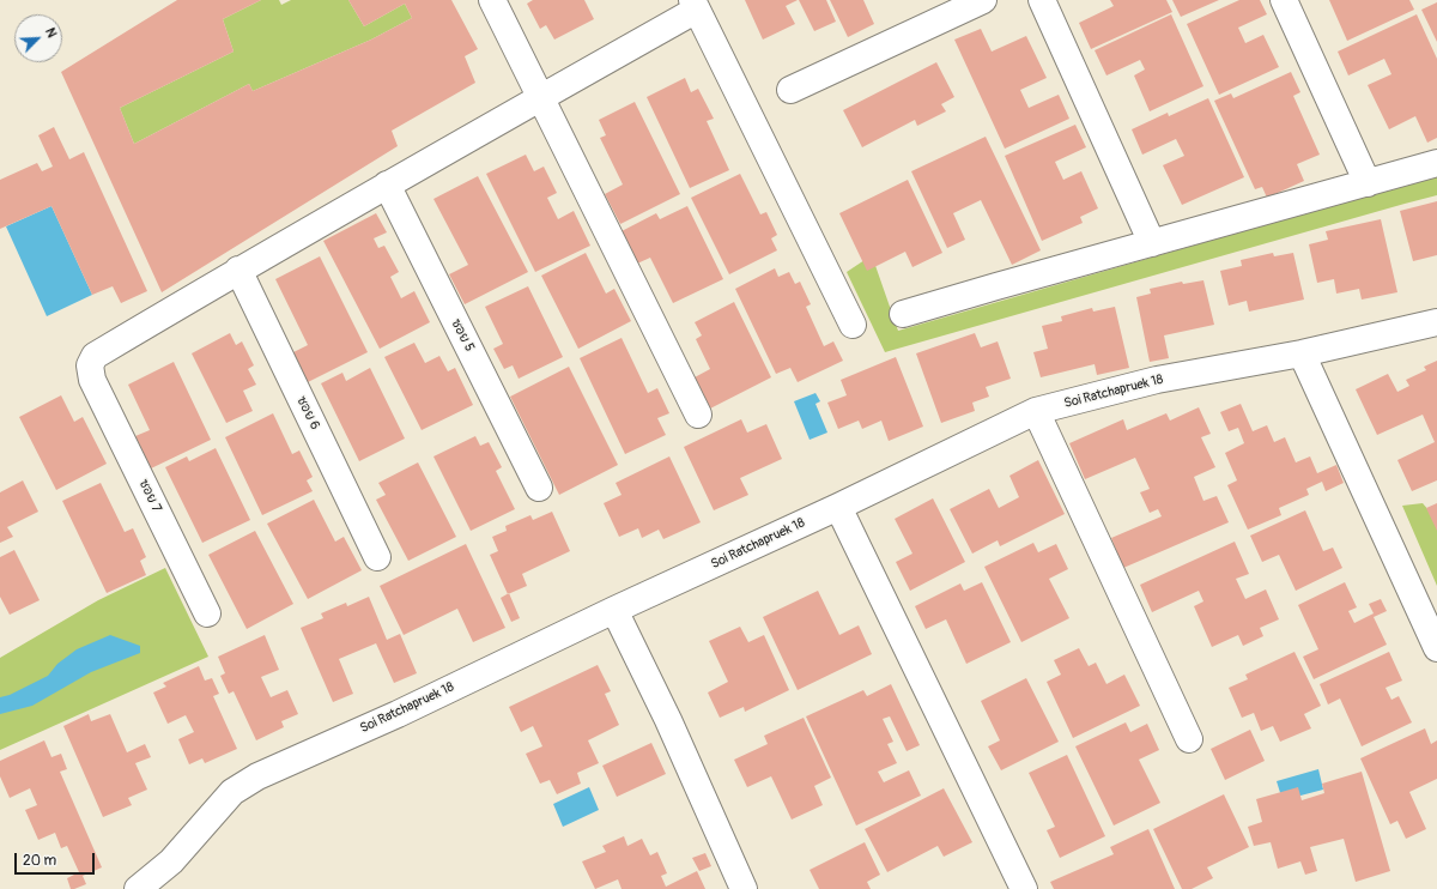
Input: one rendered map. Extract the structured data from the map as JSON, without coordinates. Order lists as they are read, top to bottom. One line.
{"streets":{"street":["ซอย 5","Soi Ratchapruek 18","ซอย 6","ซอย 7"]},"crossings":[["ซอย 6","ซอย 7"]],"scale_bar":"20 m","north":"top right"}
